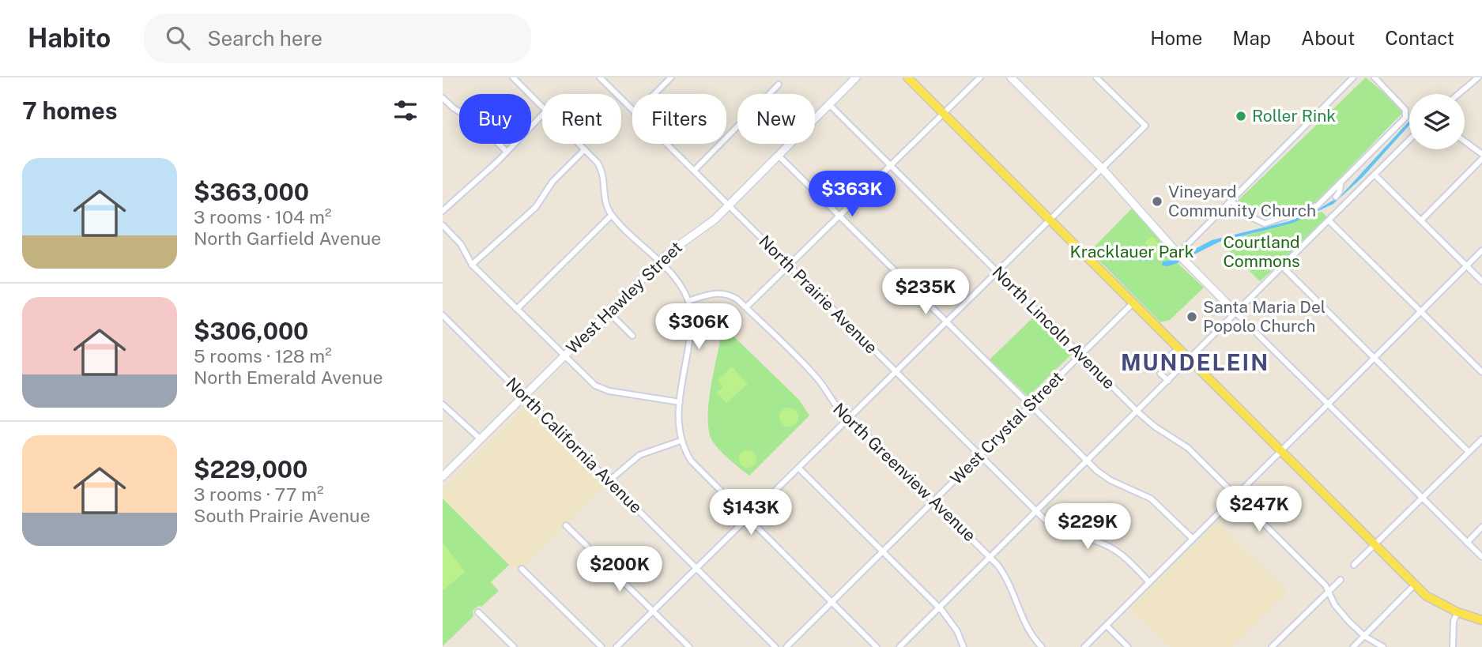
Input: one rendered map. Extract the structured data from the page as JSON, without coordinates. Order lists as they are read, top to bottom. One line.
{"streets":{"street":["North Prairie Avenue","West Hawley Street","North Lincoln Avenue","West Crystal Street","North California Avenue","North Greenview Avenue"]},"crossings":[["North Prairie Avenue","West Hawley Street"],["North Prairie Avenue","West Crystal Street"],["West Hawley Street","North Lincoln Avenue"],["West Hawley Street","North California Avenue"],["North Lincoln Avenue","West Crystal Street"],["West Crystal Street","North Greenview Avenue"]],"districts":["MUNDELEIN"],"parks":["Courtland Commons","Kracklauer Park"],"places":["Roller Rink","Vineyard Community Church","Santa Maria Del Popolo Church"],"page":{"header":"Habito","search":"Search here","nav":["Home","Map","About","Contact"],"heading":"7 homes","chip":["Buy","Rent","Filters","New"],"list":[{"name":"$363,000","note":"3 rooms · 104 m² · North Garfield Avenue"},{"name":"$306,000","note":"5 rooms · 128 m² · North Emerald Avenue"},{"name":"$229,000","note":"3 rooms · 77 m² · South Prairie Avenue"}],"price":["$363K","$235K","$306K","$247K","$143K","$229K","$200K"]}}
